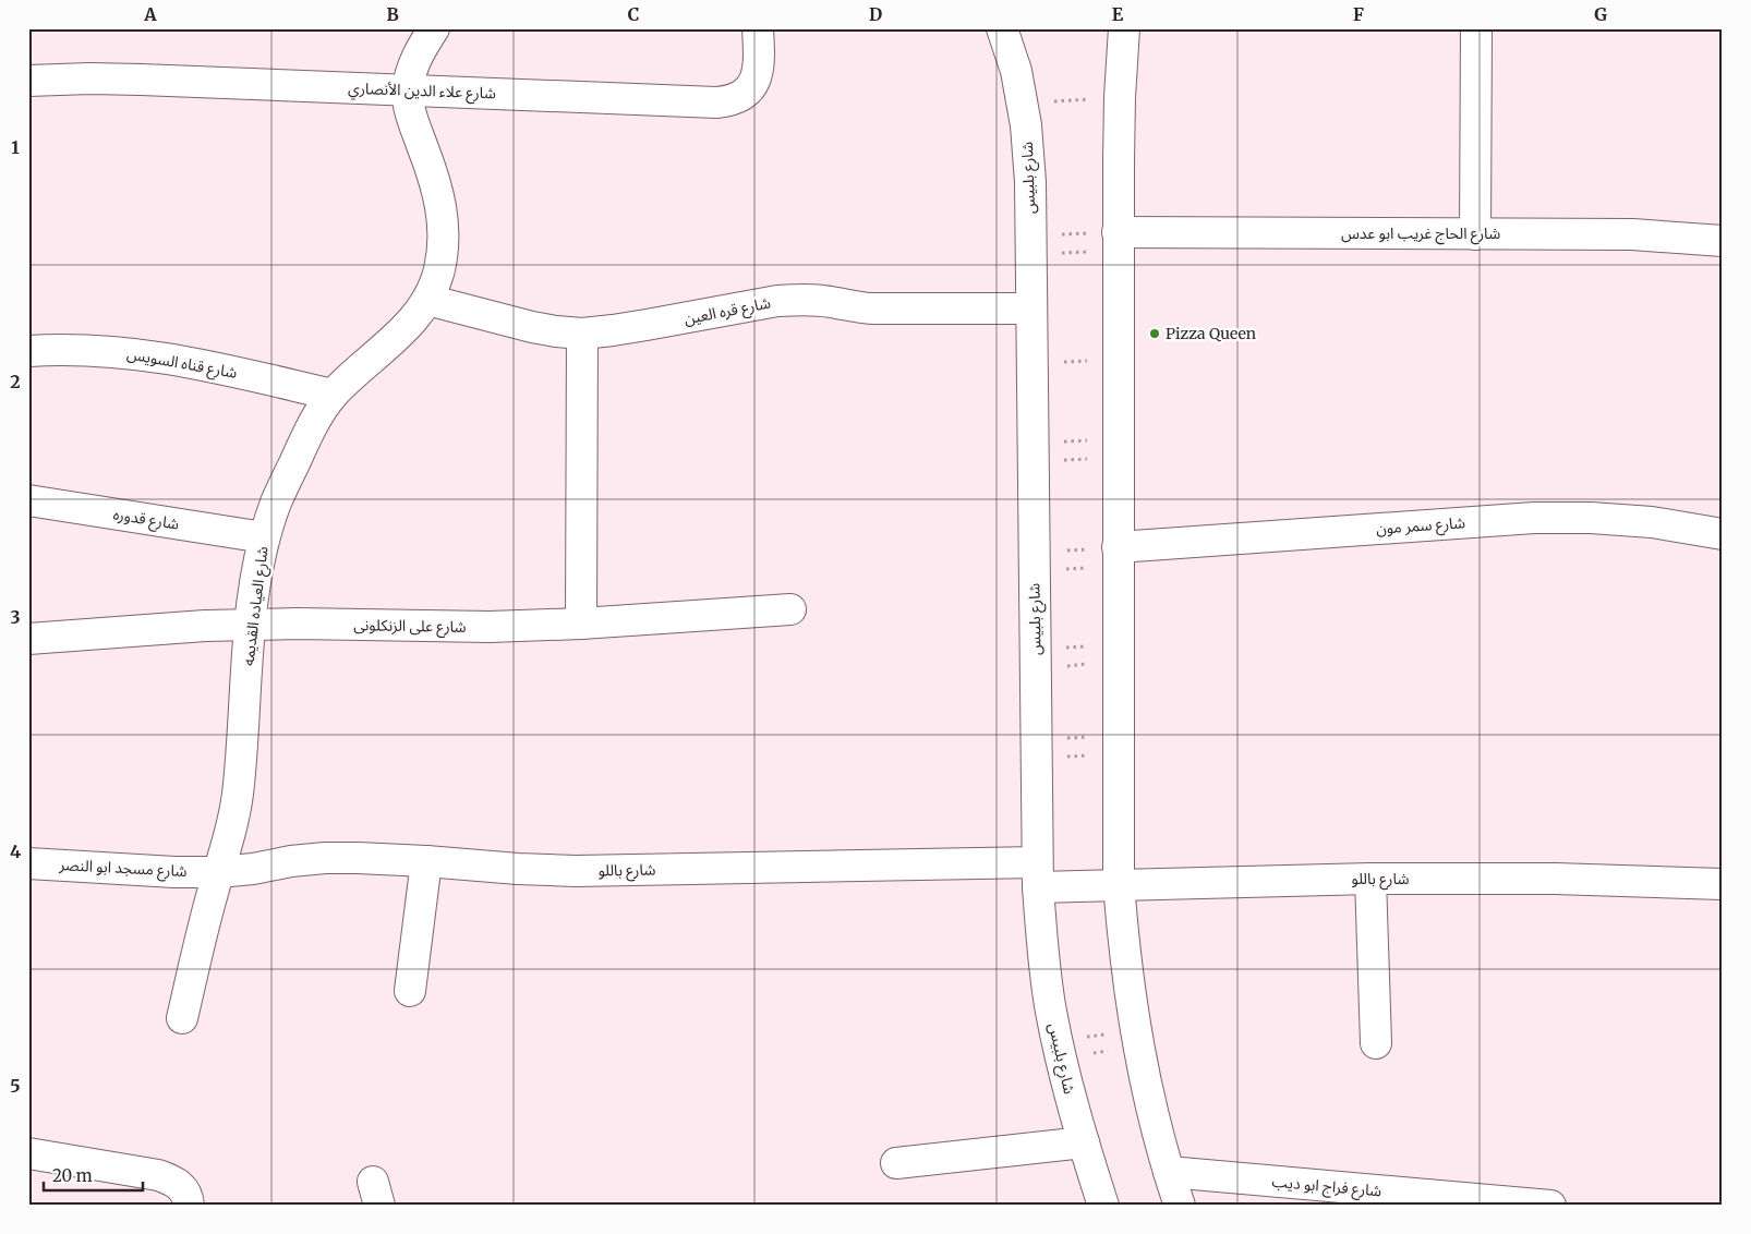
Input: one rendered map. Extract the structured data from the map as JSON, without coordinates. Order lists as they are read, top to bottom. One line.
{"streets":{"street":["شارع علاء الدين الأنصاري","شارع بلبيس","شارع الحاج غريب ابو عدس","شارع قره العين","شارع قناه السويس","شارع قدوره","شارع سمر مون","شارع العياده القديمه","شارع على الزنكلونى","شارع مسجد ابو النصر","شارع باللو","شارع فراج ابو ديب"]},"crossings":[["شارع علاء الدين الأنصاري","شارع العياده القديمه"],["شارع بلبيس","شارع قره العين"],["شارع بلبيس","شارع باللو"],["شارع قره العين","شارع العياده القديمه"],["شارع قناه السويس","شارع العياده القديمه"],["شارع قدوره","شارع العياده القديمه"],["شارع العياده القديمه","شارع على الزنكلونى"],["شارع العياده القديمه","شارع مسجد ابو النصر"],["شارع العياده القديمه","شارع باللو"],["شارع مسجد ابو النصر","شارع باللو"]],"places":["Pizza Queen"],"scale_bar":"20 m","grid":{"columns":["A","B","C","D","E","F","G"],"rows":["1","2","3","4","5"]}}
